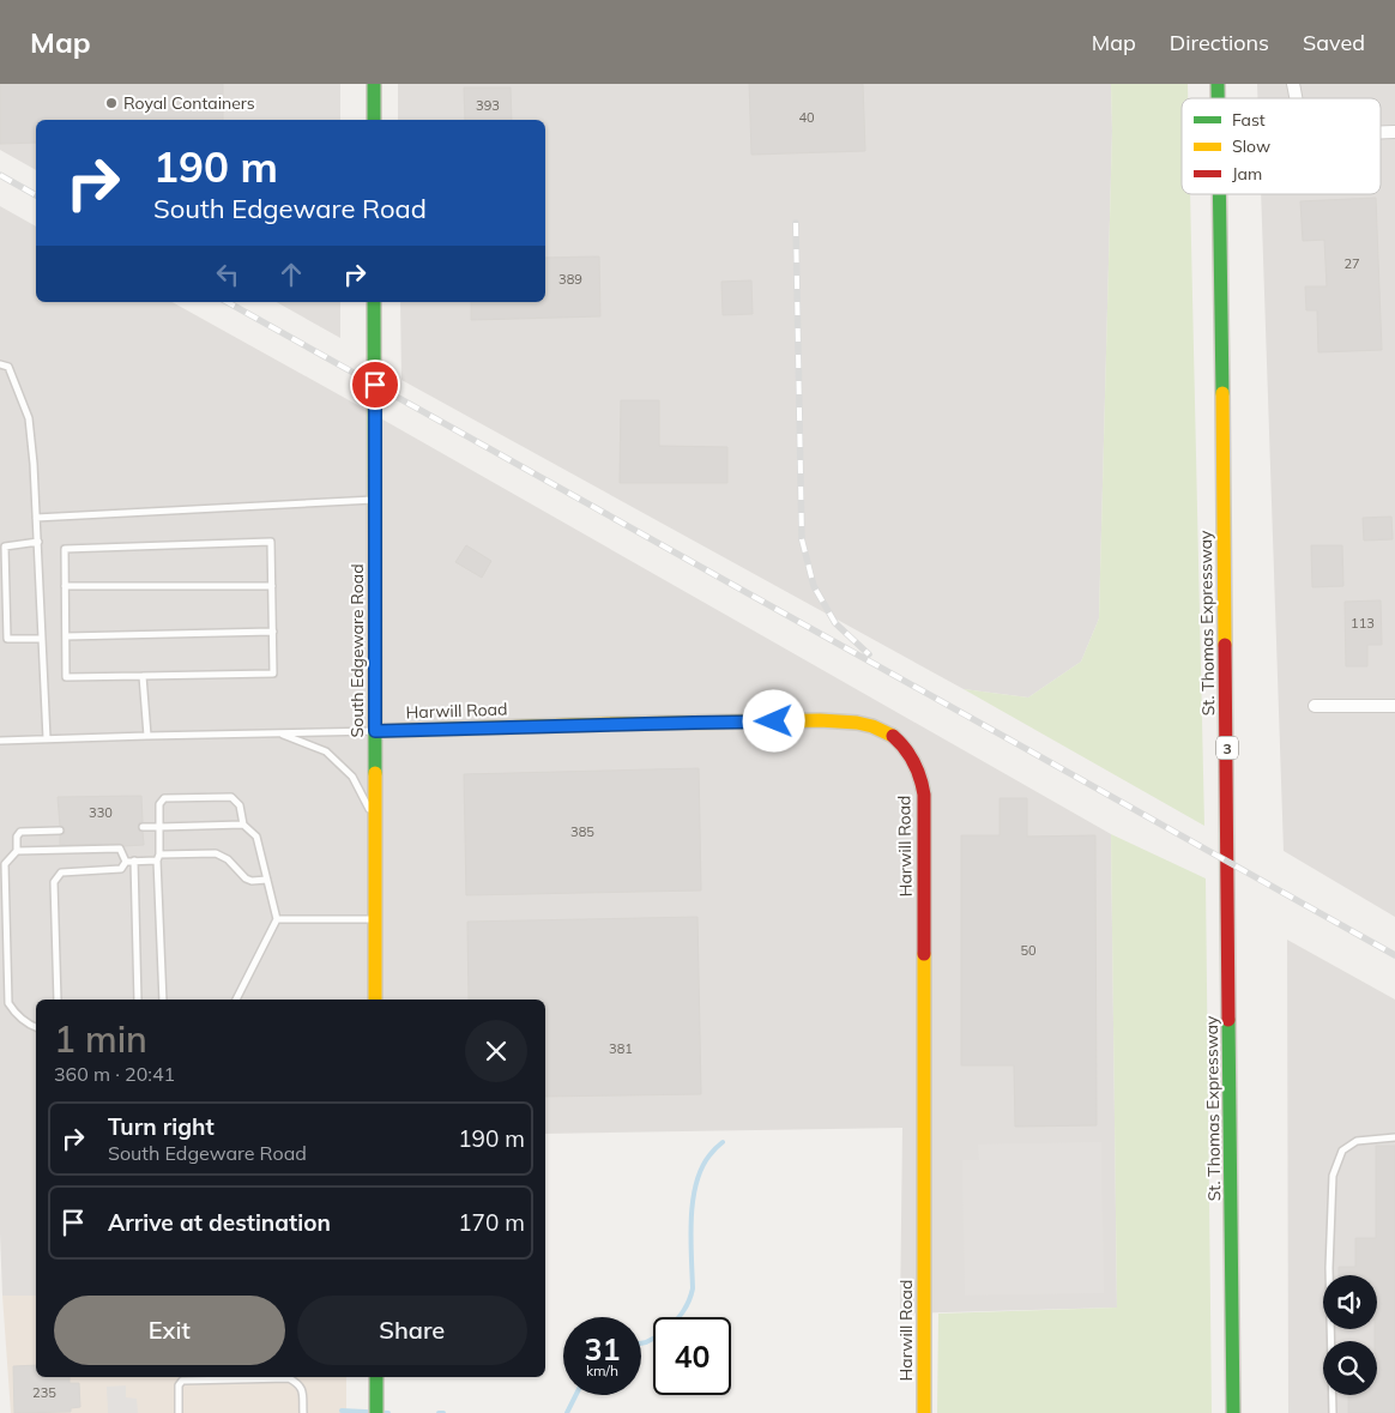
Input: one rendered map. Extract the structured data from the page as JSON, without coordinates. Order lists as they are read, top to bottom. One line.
{"streets":{"main road":["St. Thomas Expressway","South Edgeware Road","Harwill Road","3"]},"crossings":[["South Edgeware Road","Harwill Road"]],"places":["Royal Containers"],"house_numbers":["393","40","27","389","113","330","385","50","381","235"],"legend":["Fast","Slow","Jam"],"page":{"header":"Map","nav":["Map","Directions","Saved"],"turn":["190 m","South Edgeware Road"],"heading":["1 min","360 m · 20:41"],"list":[{"name":"Turn right","note":"South Edgeware Road","value":"190 m"},{"name":"Arrive at destination","value":"170 m"}],"buttons":["Exit","Share"],"speed":"31 km/h","limit":"40"}}
